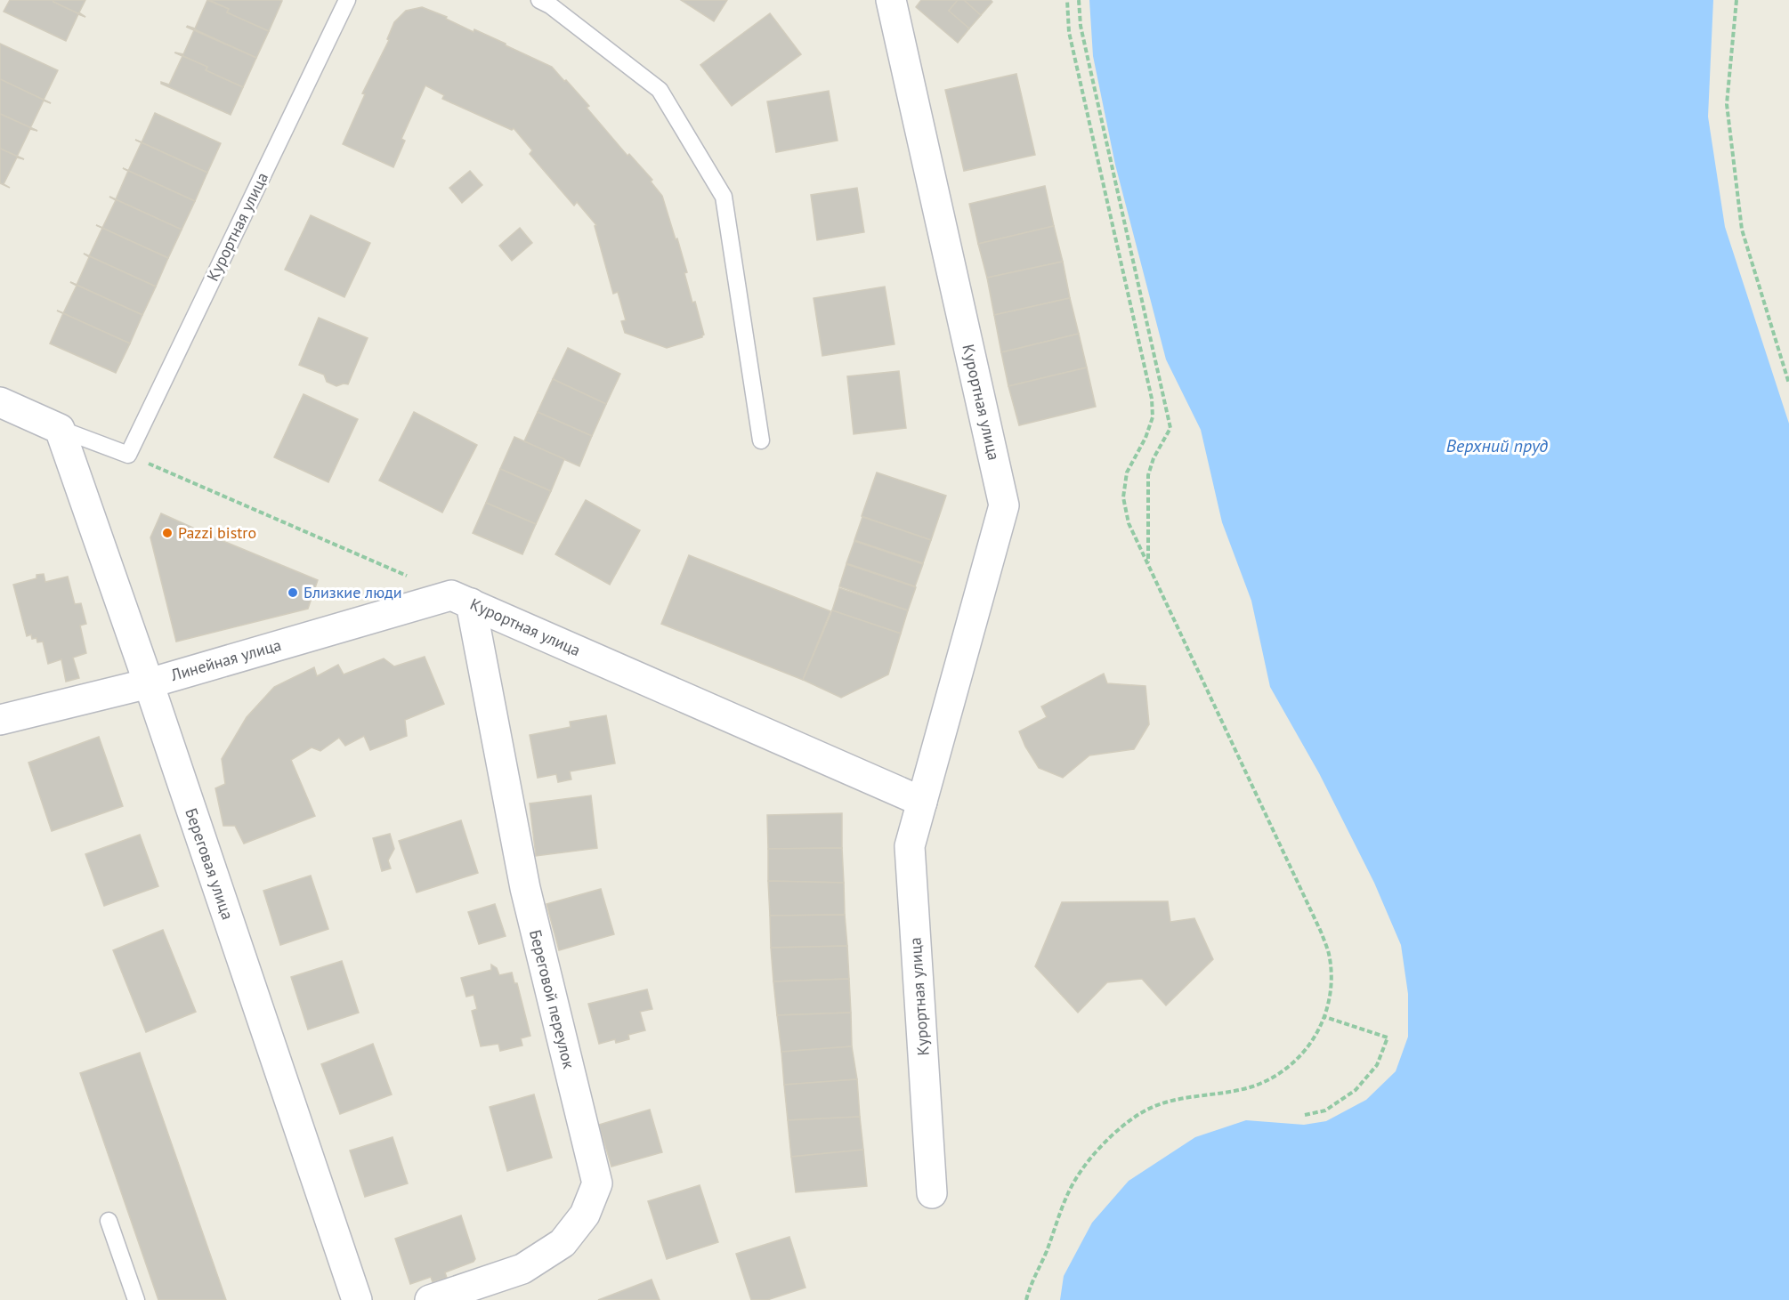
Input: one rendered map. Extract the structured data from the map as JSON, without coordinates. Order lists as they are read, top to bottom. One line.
{"streets":{"street":["Курортная улица","Линейная улица","Береговая улица","Береговой переулок"]},"crossings":[["Курортная улица","Линейная улица"],["Курортная улица","Береговой переулок"],["Линейная улица","Береговая улица"],["Линейная улица","Береговой переулок"]],"water":["Верхний пруд"],"places":["Pazzi bistro","Близкие люди"]}
